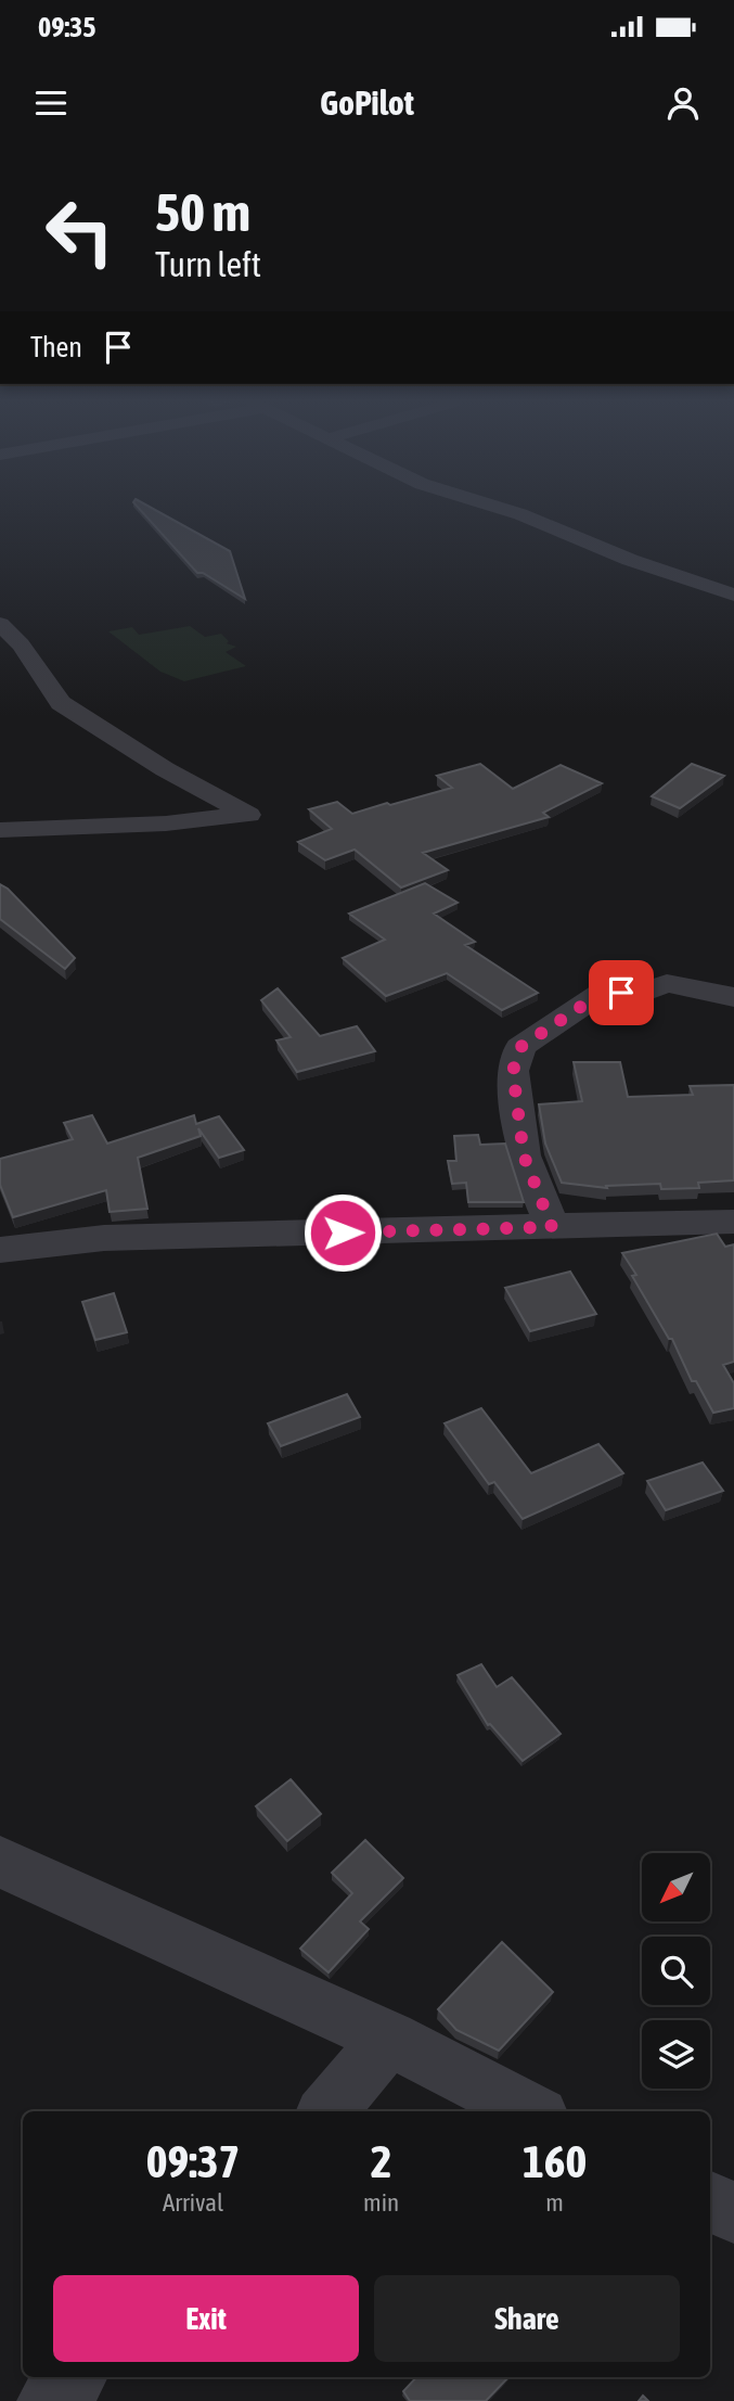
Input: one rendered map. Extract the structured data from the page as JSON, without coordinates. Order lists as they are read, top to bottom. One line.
{"north":"bottom left","page":{"status":"09:35","header":"GoPilot","turn":["50 m","Turn left"],"then":"Then","eta":["09:37","Arrival","2","min","160","m"],"buttons":["Exit","Share"]}}
